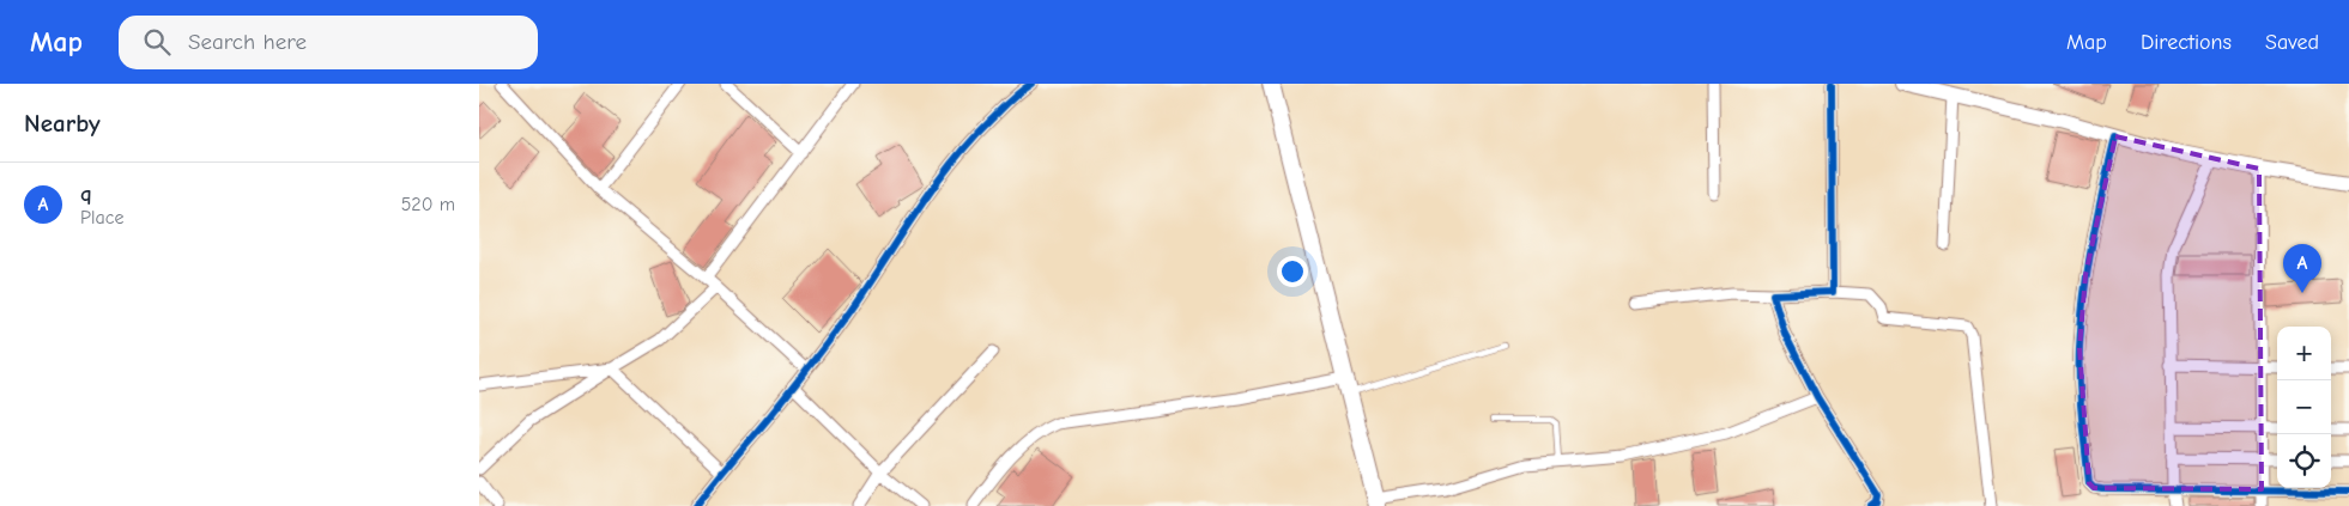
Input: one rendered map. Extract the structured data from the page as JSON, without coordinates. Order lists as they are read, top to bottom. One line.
{"page":{"header":"Map","search":"Search here","nav":["Map","Directions","Saved"],"heading":"Nearby","list":[{"mark":"A","name":"q","note":"Place","value":"520 m"}],"pins":"A","map_buttons":["+","−"]}}
